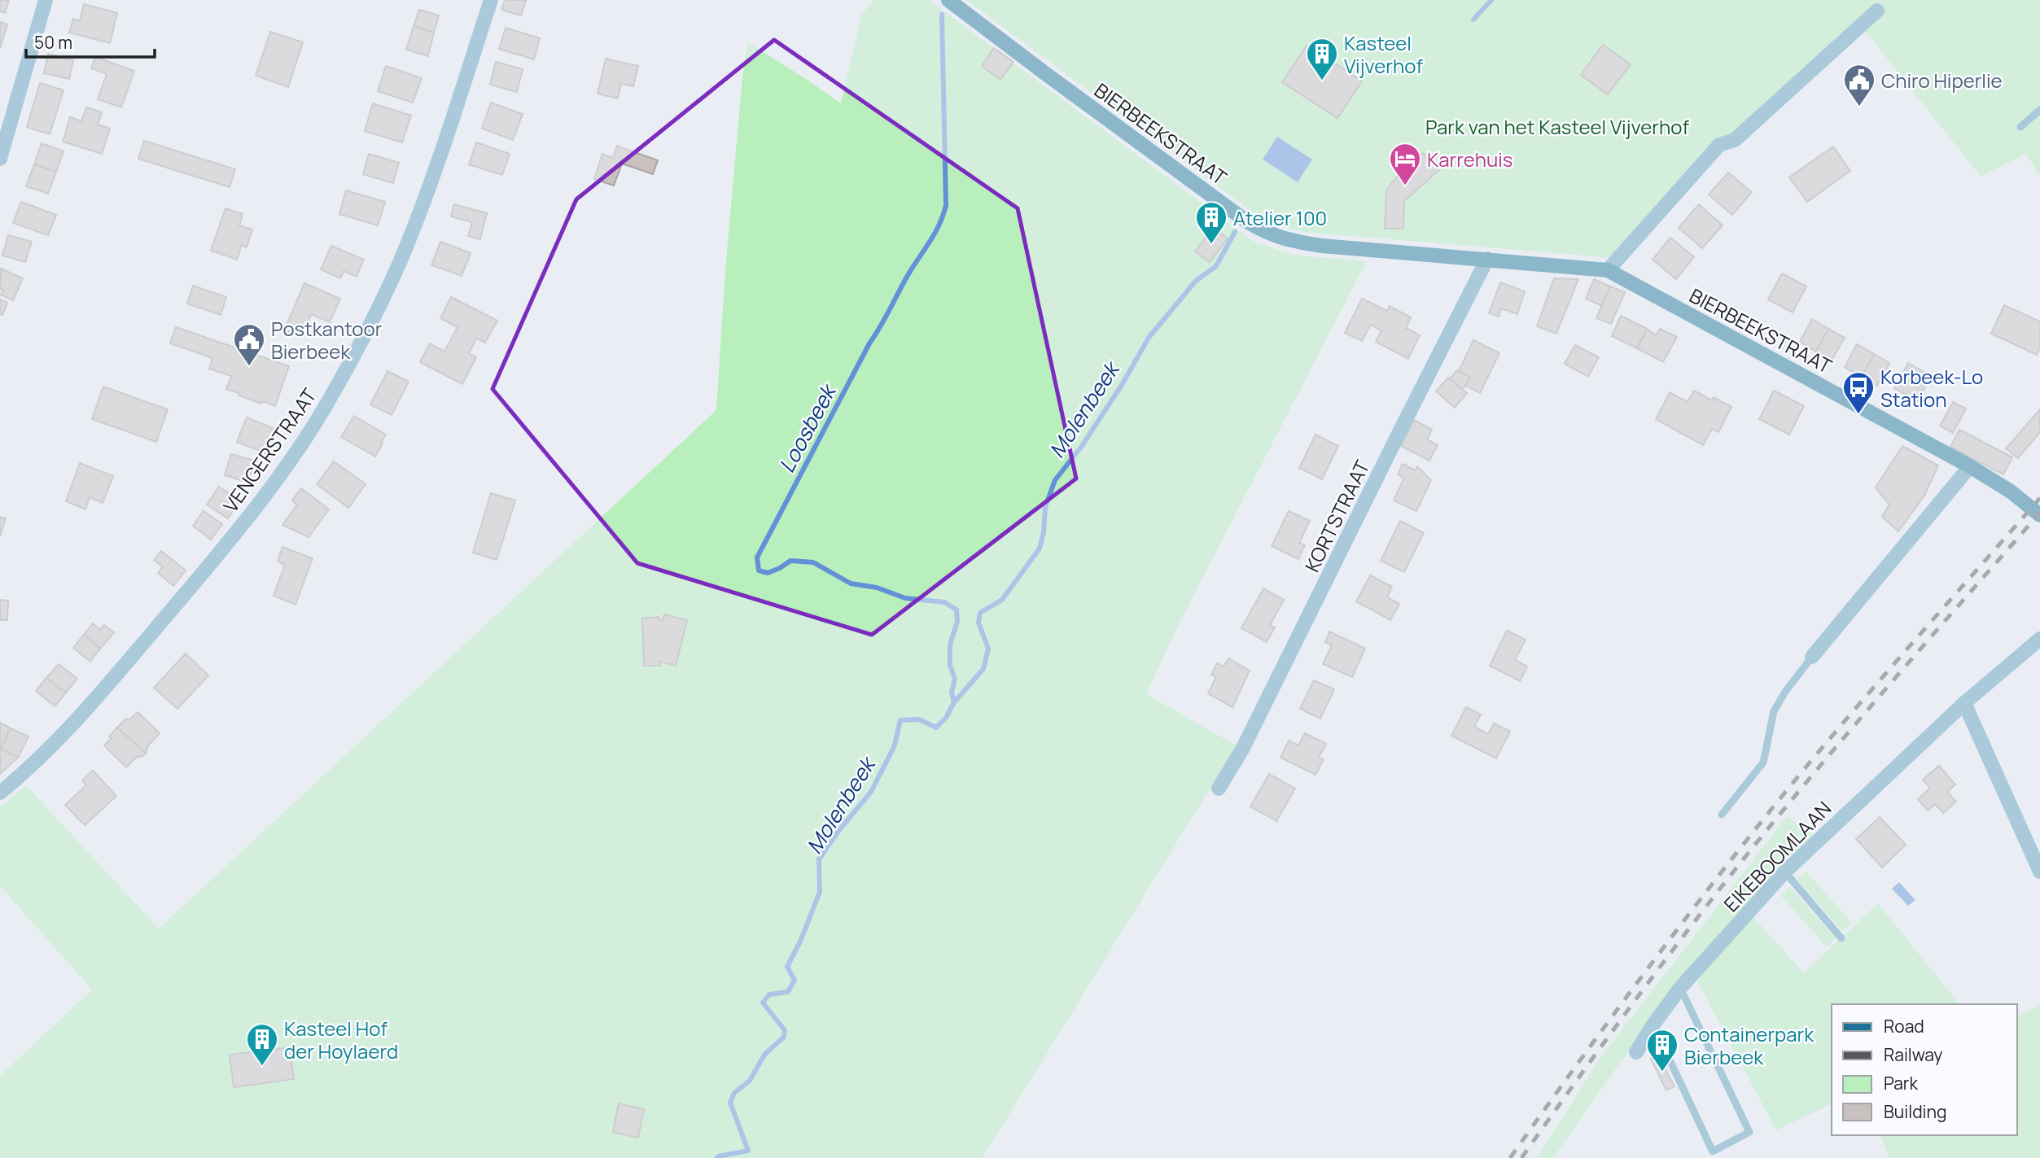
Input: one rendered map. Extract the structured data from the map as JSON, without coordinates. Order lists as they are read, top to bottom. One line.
{"streets":{"street":["BIERBEEKSTRAAT","VENGERSTRAAT","KORTSTRAAT","EIKEBOOMLAAN"]},"crossings":[["BIERBEEKSTRAAT","KORTSTRAAT"]],"water":["Molenbeek","Loosbeek"],"parks":["Park van het Kasteel Vijverhof"],"places":{"building":["Kasteel Vijverhof","Atelier 100","Kasteel Hof der Hoylaerd","Containerpark Bierbeek"],"public building":["Chiro Hiperlie","Postkantoor Bierbeek"],"hotel":["Karrehuis"],"bus stop":["Korbeek-Lo Station"]},"legend":["Road","Railway","Park","Building"],"scale_bar":"50 m"}
